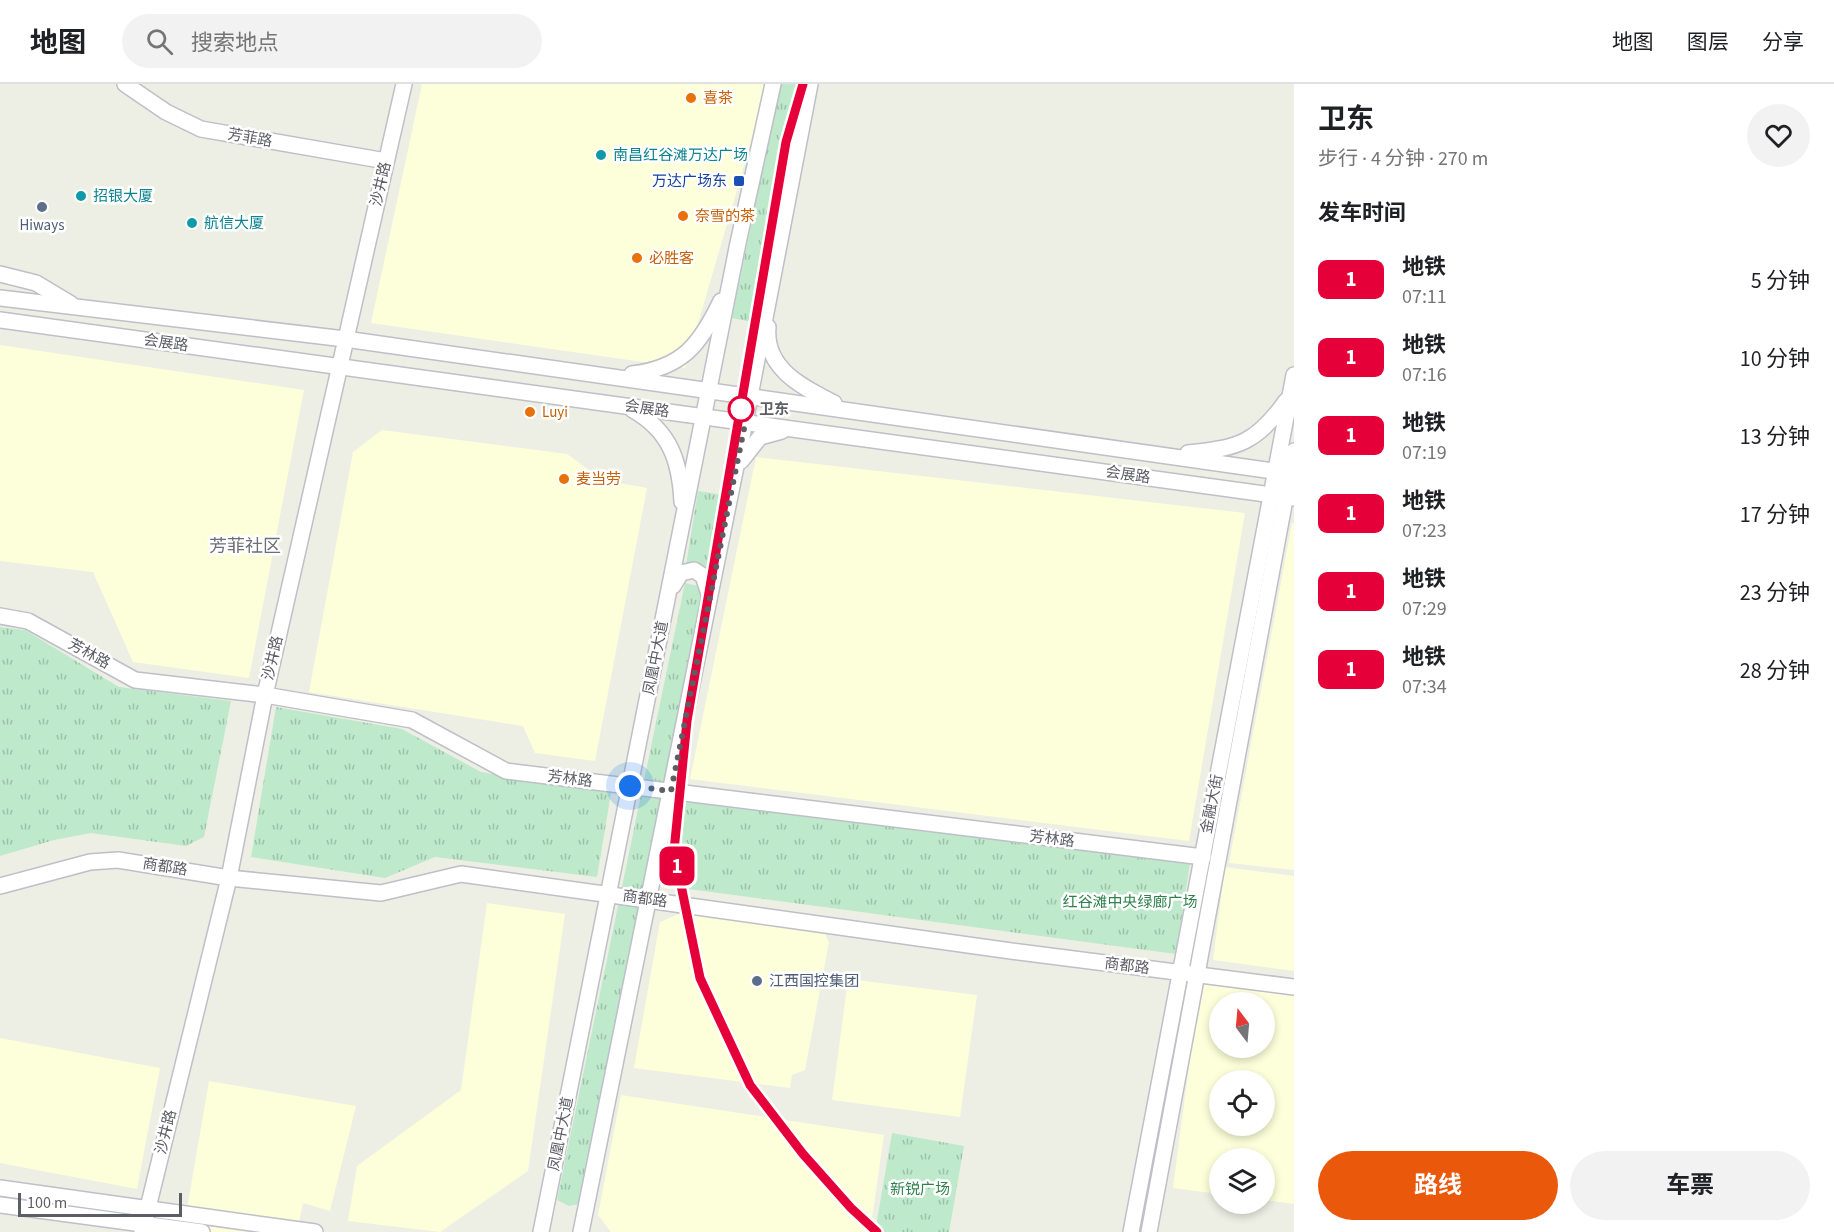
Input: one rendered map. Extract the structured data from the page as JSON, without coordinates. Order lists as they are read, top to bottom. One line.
{"streets":{"main road":["芳菲路","沙井路","会展路","芳林路","凤凰中大道","金融大街","商都路"]},"crossings":[["芳菲路","沙井路"],["沙井路","会展路"],["沙井路","芳林路"],["沙井路","商都路"],["会展路","凤凰中大道"],["会展路","金融大街"],["芳林路","凤凰中大道"],["芳林路","金融大街"],["凤凰中大道","商都路"],["金融大街","商都路"]],"districts":["芳菲社区"],"parks":["红谷滩中央绿廊广场","新锐广场"],"places":{"other":["喜茶","南昌红谷滩万达广场","招银大厦","Hiways","奈雪的茶","航信大厦","必胜客","卫东","Luyi","麦当劳","江西国控集团"],"transit":["万达广场东"]},"lines":["metro line 1"],"scale_bar":"100 m","north":"top","page":{"header":"地图","search":"搜索地点","nav":["地图","图层","分享"],"on_map":"1","heading":[["卫东","步行 · 4 分钟 · 270 m"],"发车时间"],"list":[{"mark":"1","name":"地铁","note":"07:11","value":"5 分钟"},{"mark":"1","name":"地铁","note":"07:16","value":"10 分钟"},{"mark":"1","name":"地铁","note":"07:19","value":"13 分钟"},{"mark":"1","name":"地铁","note":"07:23","value":"17 分钟"},{"mark":"1","name":"地铁","note":"07:29","value":"23 分钟"},{"mark":"1","name":"地铁","note":"07:34","value":"28 分钟"}],"buttons":["路线","车票"],"scale":"100 m"}}
